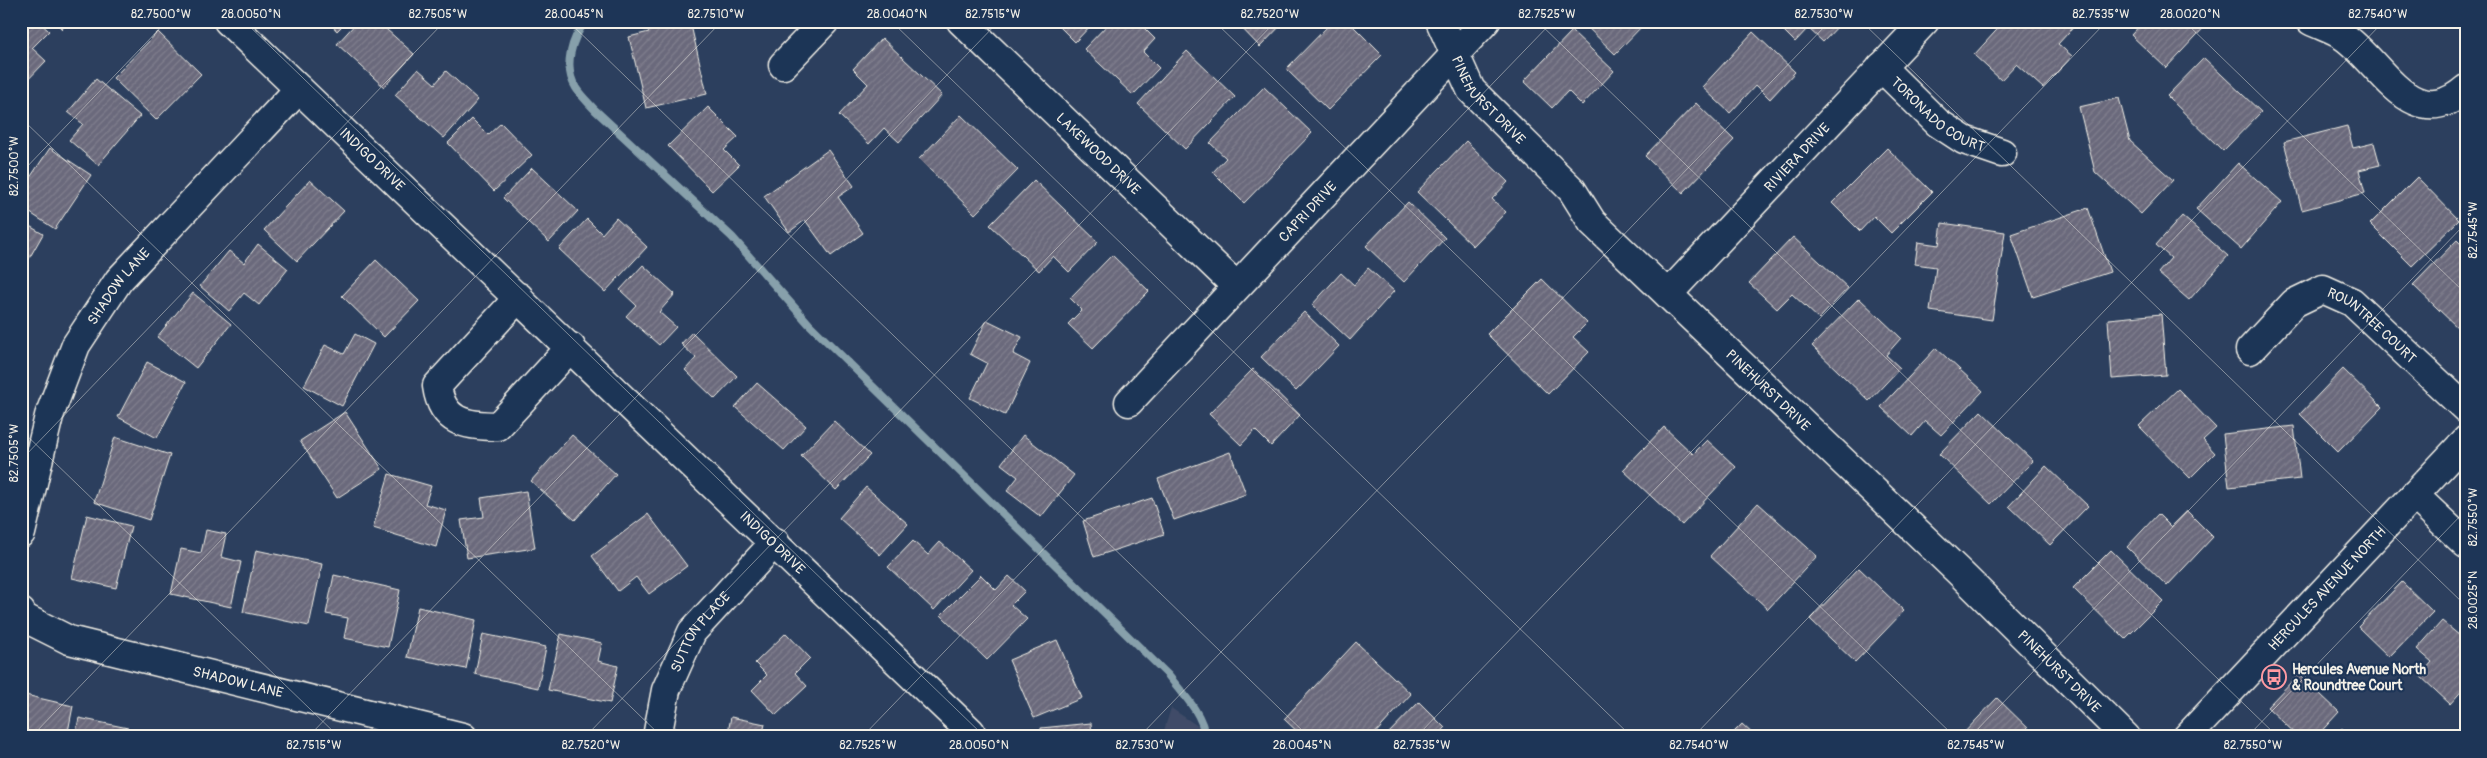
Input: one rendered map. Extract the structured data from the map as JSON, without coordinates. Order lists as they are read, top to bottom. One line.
{"streets":{"street":["PINEHURST DRIVE","TORONADO COURT","LAKEWOOD DRIVE","RIVIERA DRIVE","INDIGO DRIVE","CAPRI DRIVE","SHADOW LANE","ROUNTREE COURT","HERCULES AVENUE NORTH","SUTTON PLACE"]},"crossings":[["PINEHURST DRIVE","RIVIERA DRIVE"],["PINEHURST DRIVE","CAPRI DRIVE"],["TORONADO COURT","RIVIERA DRIVE"],["LAKEWOOD DRIVE","CAPRI DRIVE"],["INDIGO DRIVE","SHADOW LANE"],["INDIGO DRIVE","SUTTON PLACE"]],"places":{"bus stop":["Hercules Avenue North & Roundtree Court"]},"coordinates":["82.7500°W","28.0050°N","82.7505°W","28.0045°N","82.7510°W","28.0040°N","82.7515°W","82.7520°W","82.7525°W","82.7530°W","82.7535°W","28.0020°N","82.7540°W","82.7545°W","82.7550°W","28.0025°N"]}
